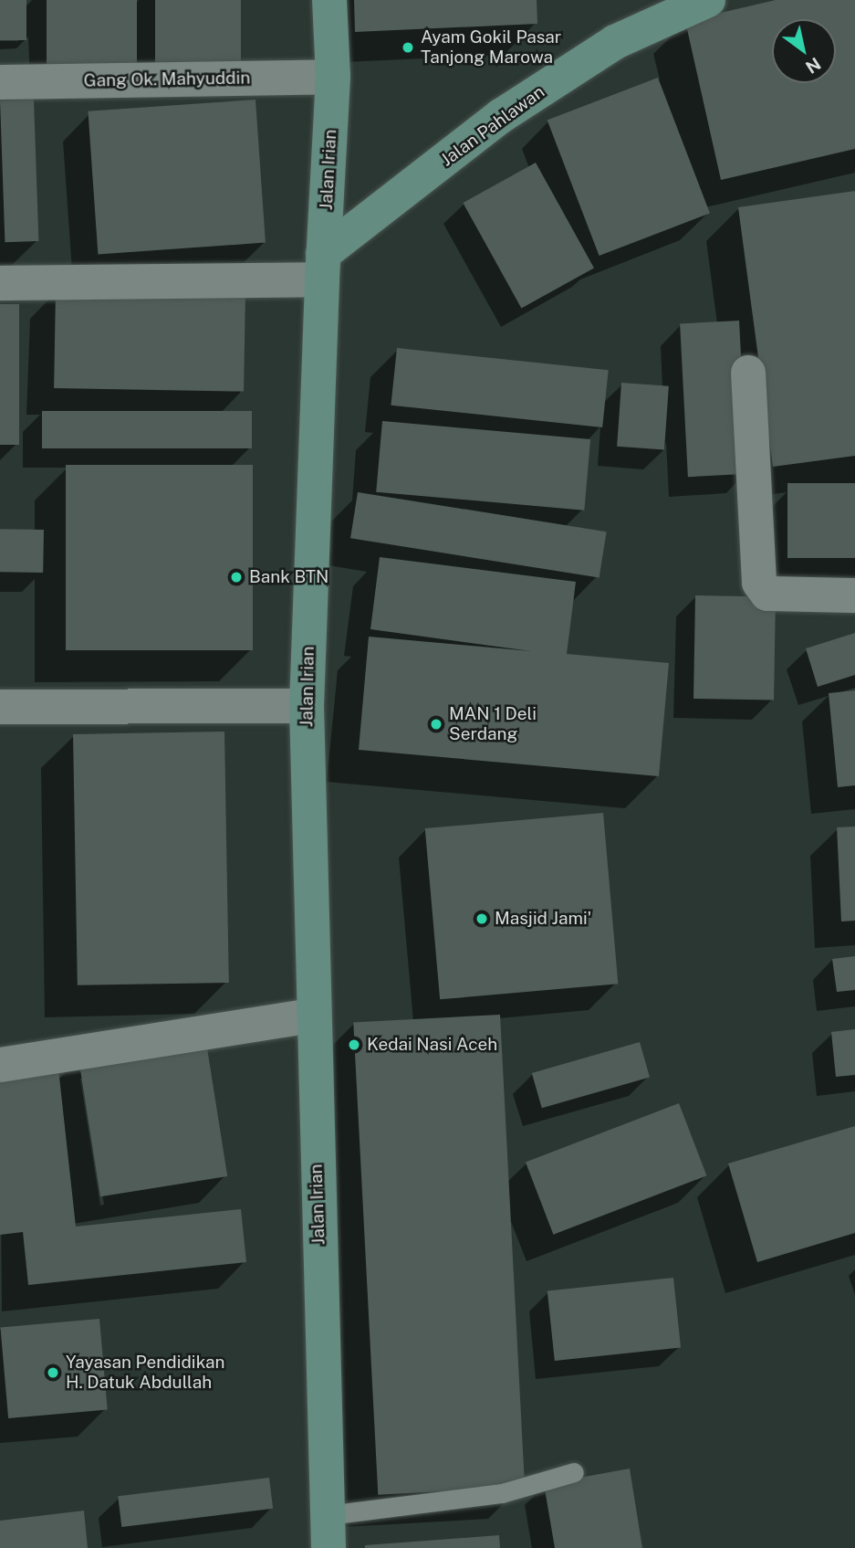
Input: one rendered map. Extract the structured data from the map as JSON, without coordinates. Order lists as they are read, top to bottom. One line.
{"streets":{"main road":["Jalan Pahlawan","Jalan Irian"],"street":["Gang Ok. Mahyuddin"]},"crossings":[["Gang Ok. Mahyuddin","Jalan Irian"],["Jalan Pahlawan","Jalan Irian"]],"places":["Ayam Gokil Pasar Tanjong Marowa","Bank BTN","MAN 1 Deli Serdang","Masjid Jami'","Kedai Nasi Aceh","Yayasan Pendidikan H. Datuk Abdullah"],"north":"bottom right"}
